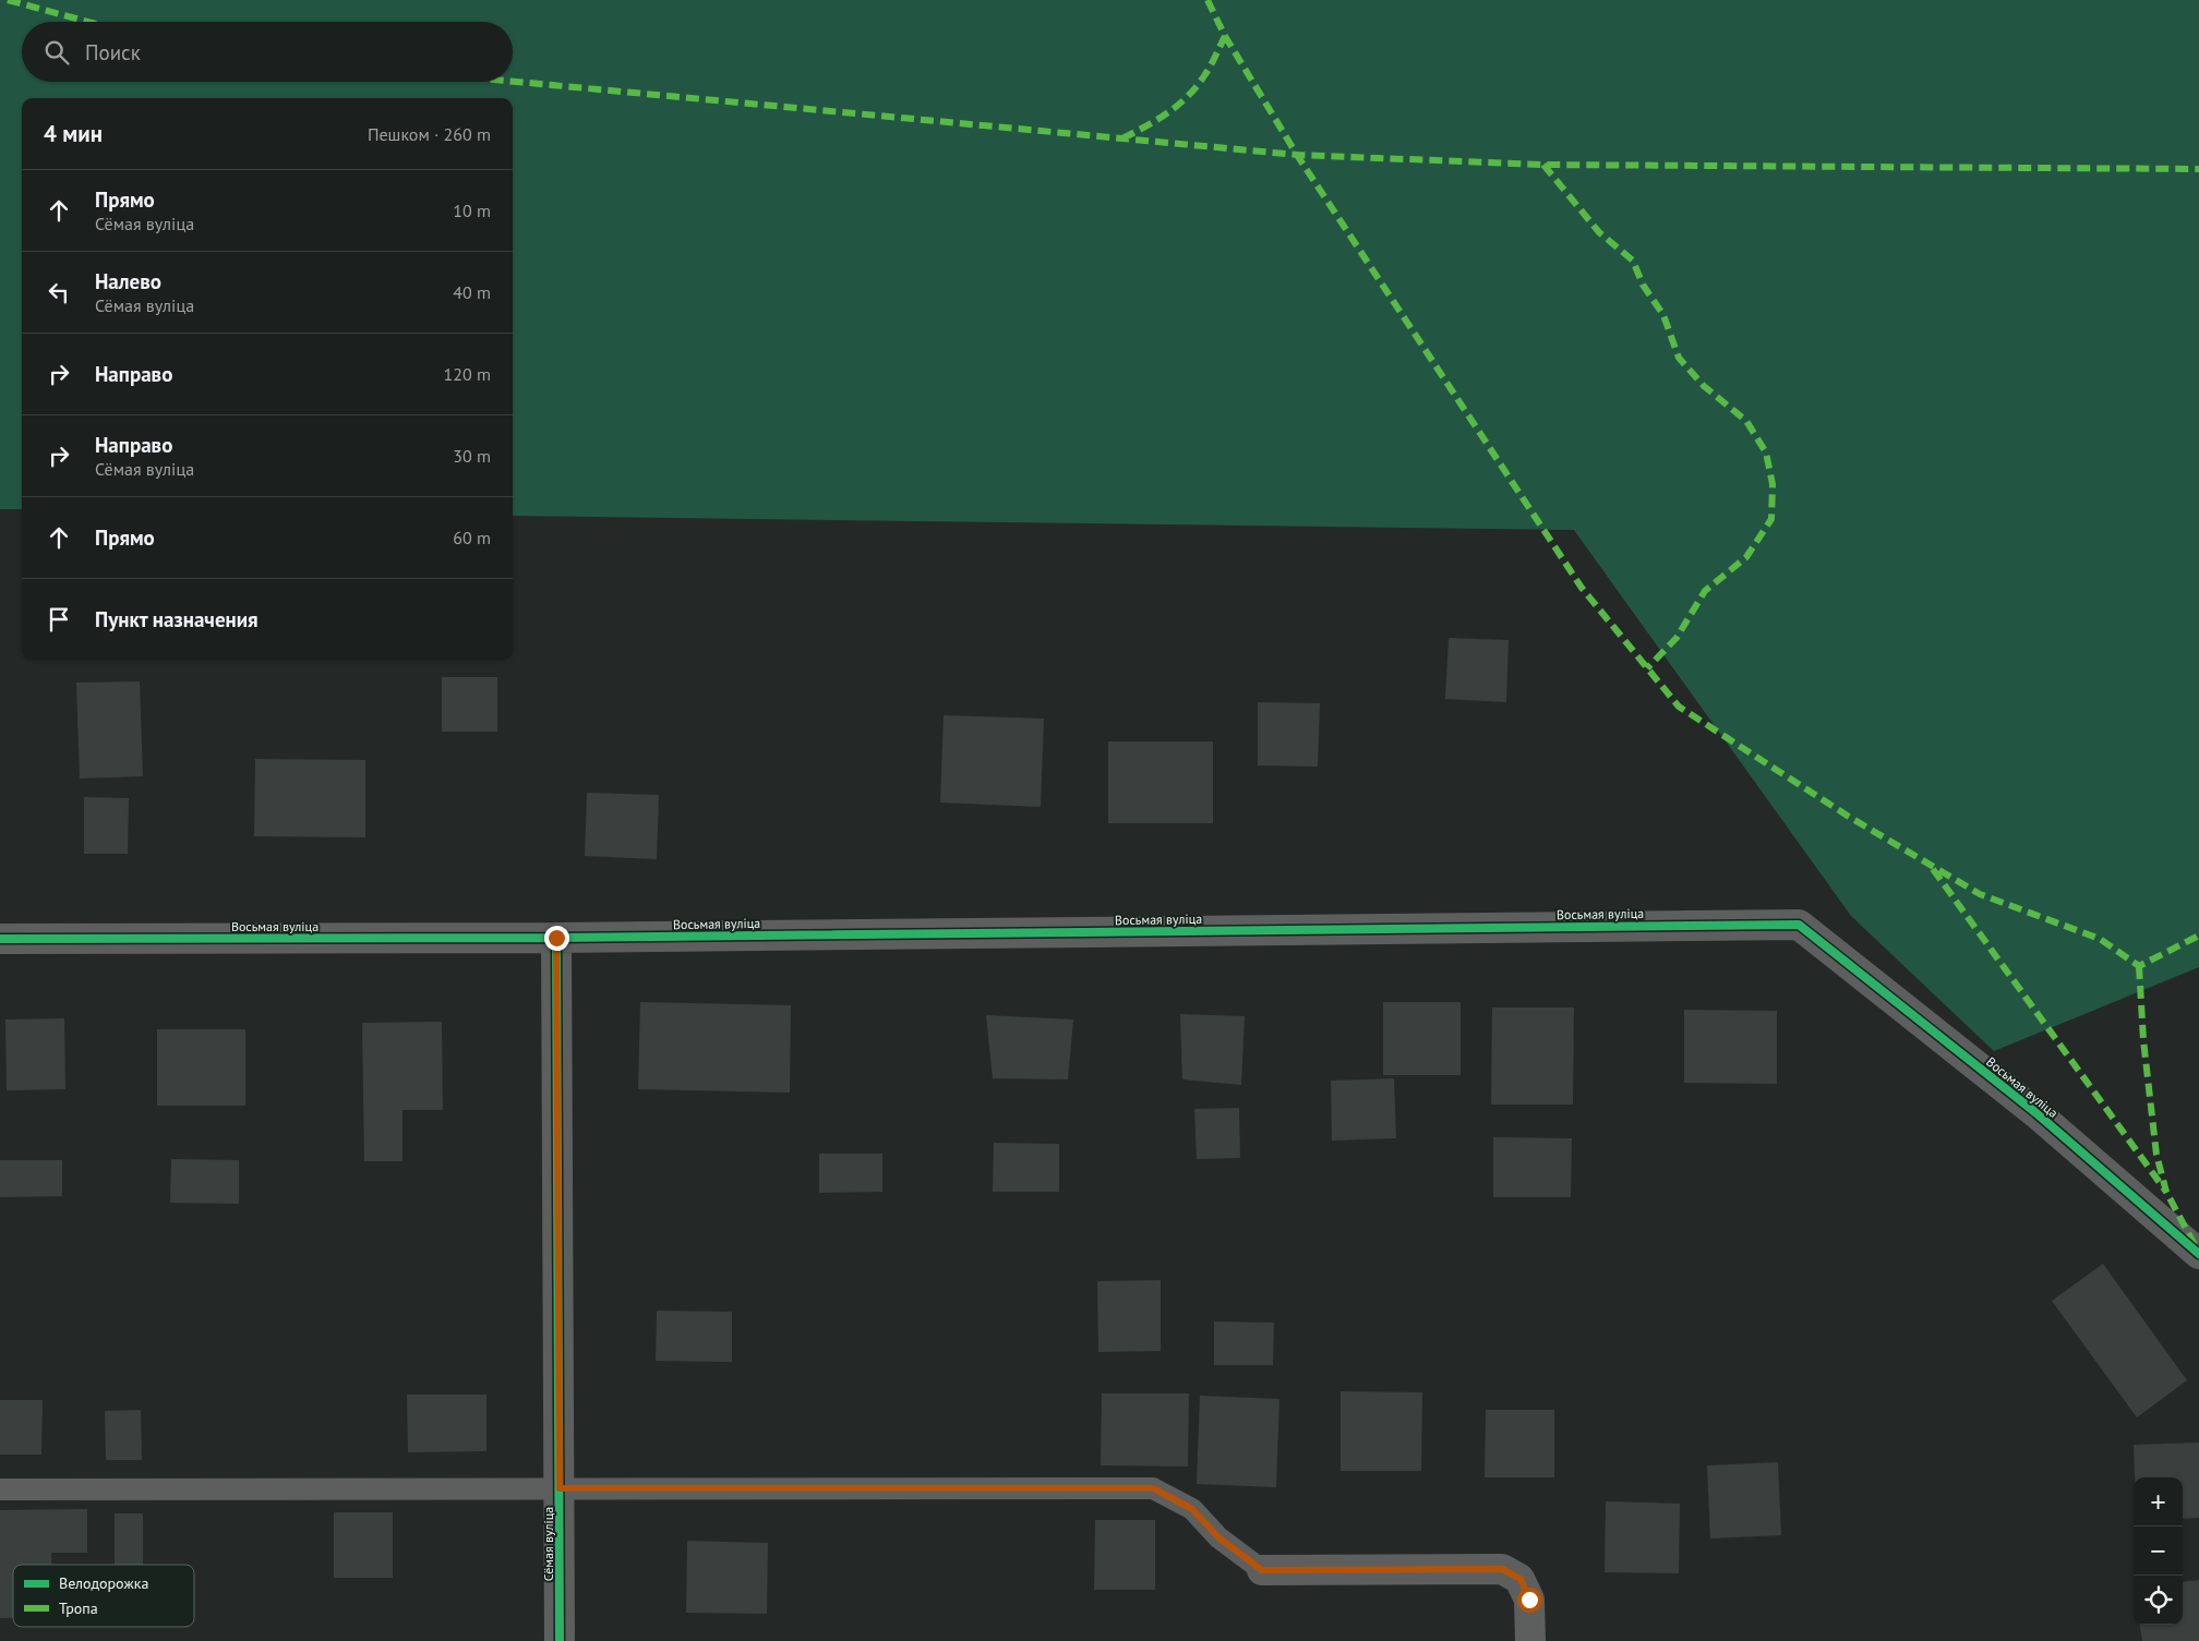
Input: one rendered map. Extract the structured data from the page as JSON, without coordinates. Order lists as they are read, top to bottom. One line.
{"streets":{"street":["Восьмая вуліца","Сёмая вуліца"]},"crossings":[["Восьмая вуліца","Сёмая вуліца"]],"legend":["Велодорожка","Тропа"],"page":{"search":"Поиск","heading":["4 мин","Пешком · 260 m"],"list":[["Прямо","Сёмая вуліца","10 m"],["Налево","Сёмая вуліца","40 m"],["Направо","120 m"],["Направо","Сёмая вуліца","30 m"],["Прямо","60 m"],"Пункт назначения"],"map_buttons":["+","−"]}}
